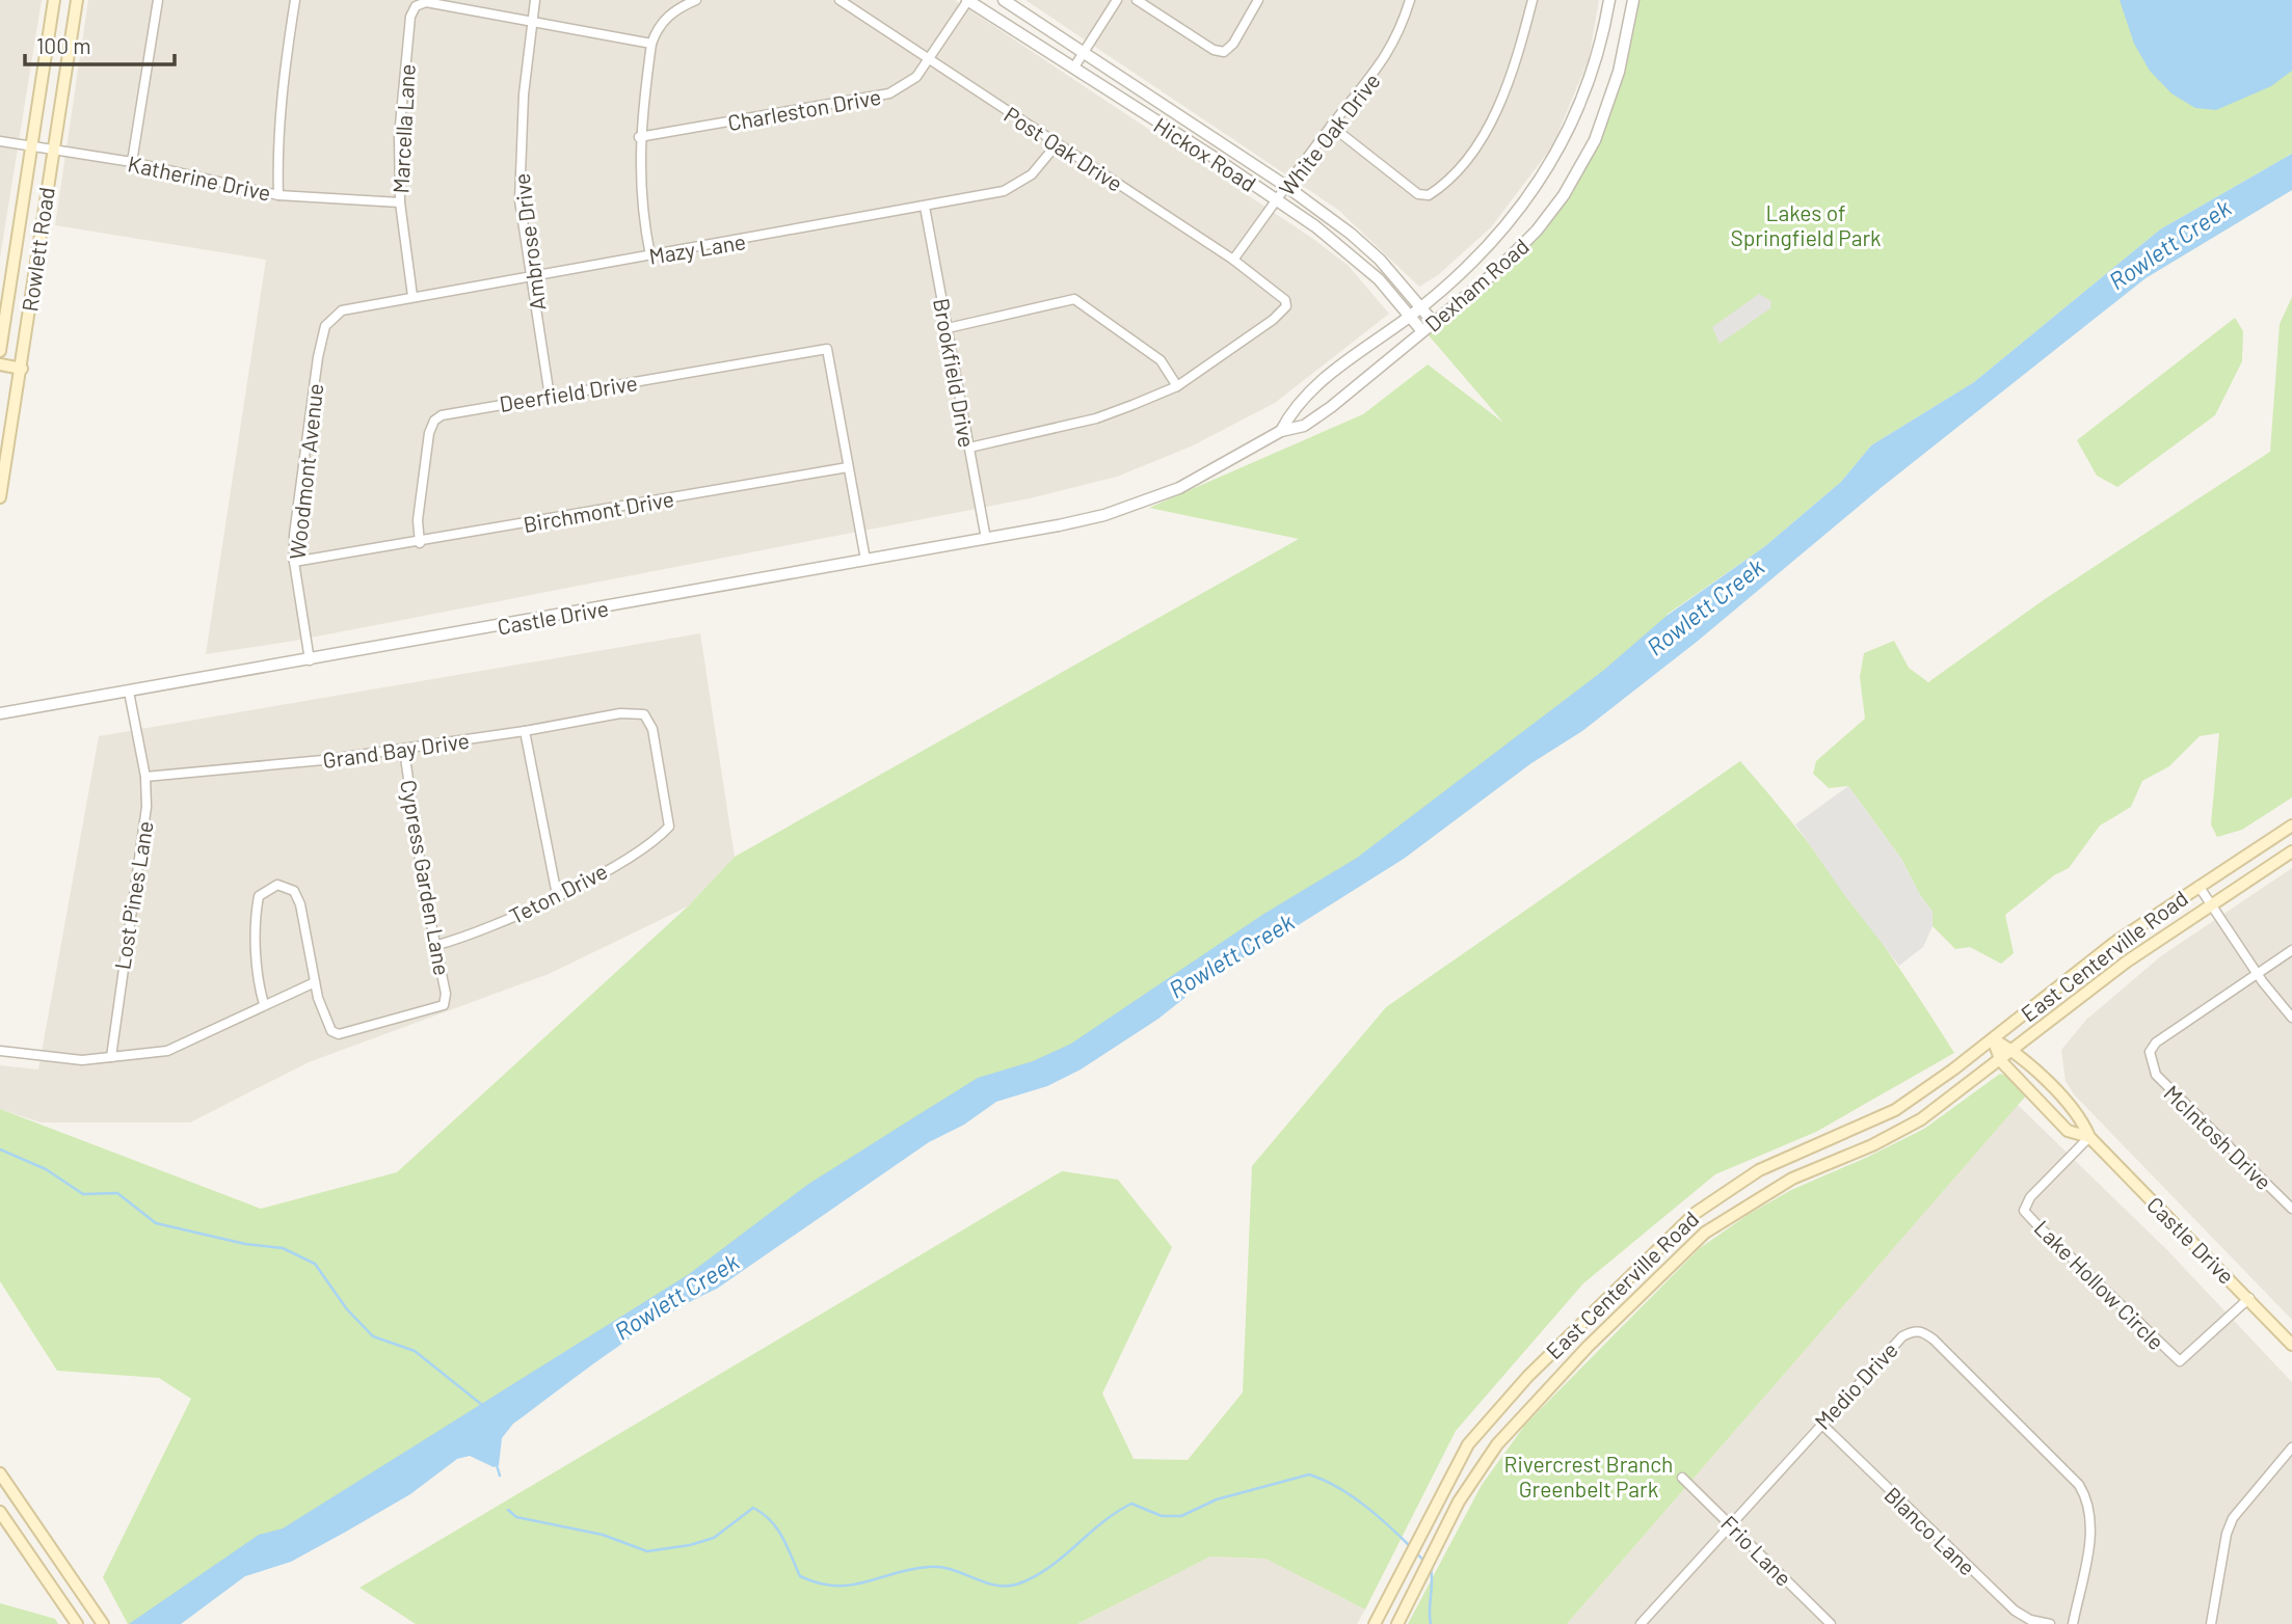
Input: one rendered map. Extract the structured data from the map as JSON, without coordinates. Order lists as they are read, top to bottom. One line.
{"streets":{"main road":["Rowlett Road","Castle Drive","East Centerville Road"],"street":["Charleston Drive","Marcella Lane","White Oak Drive","Post Oak Drive","Hickox Road","Katherine Drive","Ambrose Drive","Mazy Lane","Dexham Road","Brookfield Drive","Deerfield Drive","Woodmont Avenue","Birchmont Drive","Grand Bay Drive","Cypress Garden Lane","Teton Drive","Lost Pines Lane","McIntosh Drive","Lake Hollow Circle","Medio Drive","Blanco Lane","Frio Lane"]},"crossings":[["Charleston Drive","Post Oak Drive"],["Charleston Drive","Hickox Road"],["Marcella Lane","Katherine Drive"],["Marcella Lane","Ambrose Drive"],["Marcella Lane","Mazy Lane"],["White Oak Drive","Post Oak Drive"],["White Oak Drive","Hickox Road"],["Post Oak Drive","Mazy Lane"],["Hickox Road","Dexham Road"],["Katherine Drive","Rowlett Road"],["Ambrose Drive","Mazy Lane"],["Ambrose Drive","Deerfield Drive"],["Mazy Lane","Brookfield Drive"],["Mazy Lane","Woodmont Avenue"],["Dexham Road","Castle Drive"],["Brookfield Drive","Castle Drive"],["Deerfield Drive","Birchmont Drive"],["Woodmont Avenue","Birchmont Drive"],["Woodmont Avenue","Castle Drive"],["Castle Drive","Lost Pines Lane"],["Castle Drive","East Centerville Road"],["Castle Drive","Lake Hollow Circle"],["Grand Bay Drive","Cypress Garden Lane"],["Grand Bay Drive","Teton Drive"],["Grand Bay Drive","Lost Pines Lane"],["Cypress Garden Lane","Teton Drive"],["Medio Drive","Blanco Lane"],["Medio Drive","Frio Lane"]],"water":["Rowlett Creek"],"parks":["Lakes of Springfield Park","Rivercrest Branch Greenbelt Park"],"scale_bar":"100 m"}
